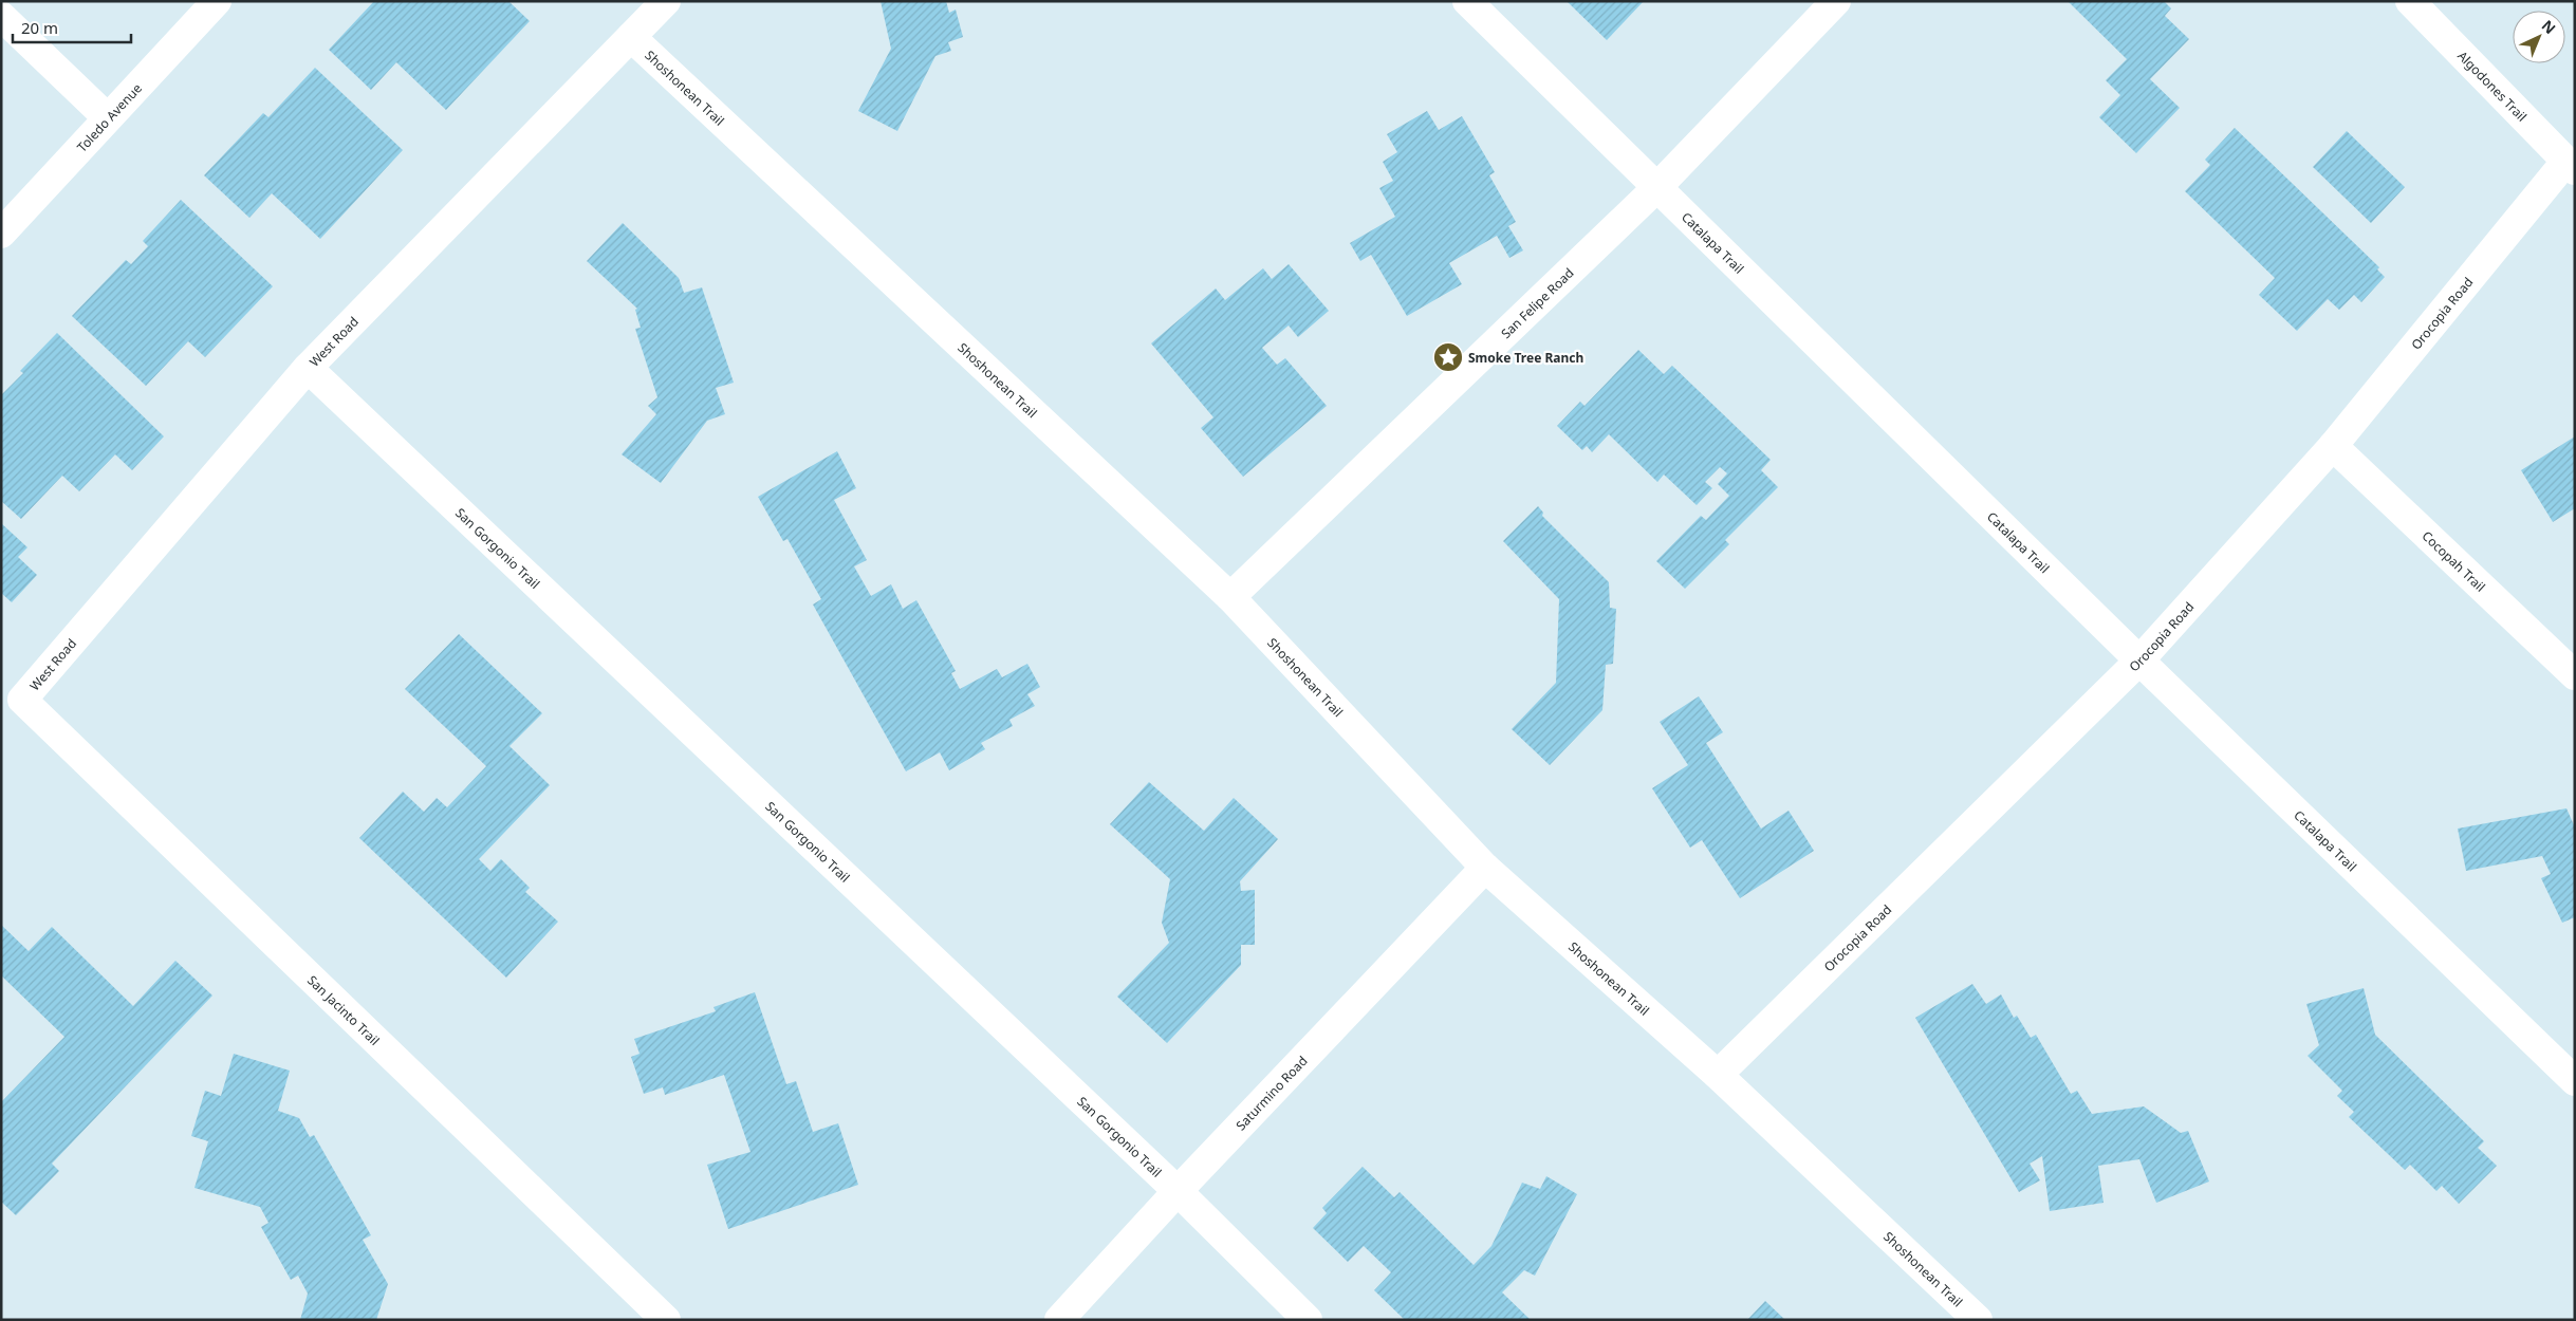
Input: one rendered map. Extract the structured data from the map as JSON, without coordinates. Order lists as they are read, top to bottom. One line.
{"streets":{"street":["Algodones Trail","Shoshonean Trail","Toledo Avenue","Catalapa Trail","San Felipe Road","Orocopia Road","West Road","San Gorgonio Trail","Cocopah Trail","San Jacinto Trail","Saturmino Road"]},"crossings":[["Algodones Trail","Orocopia Road"],["Shoshonean Trail","San Felipe Road"],["Shoshonean Trail","Orocopia Road"],["Shoshonean Trail","West Road"],["Shoshonean Trail","Saturmino Road"],["Catalapa Trail","San Felipe Road"],["Catalapa Trail","Orocopia Road"],["Orocopia Road","Cocopah Trail"],["West Road","San Gorgonio Trail"],["West Road","San Jacinto Trail"],["San Gorgonio Trail","Saturmino Road"]],"places":{"place":["Smoke Tree Ranch"]},"scale_bar":"20 m","north":"top right"}
